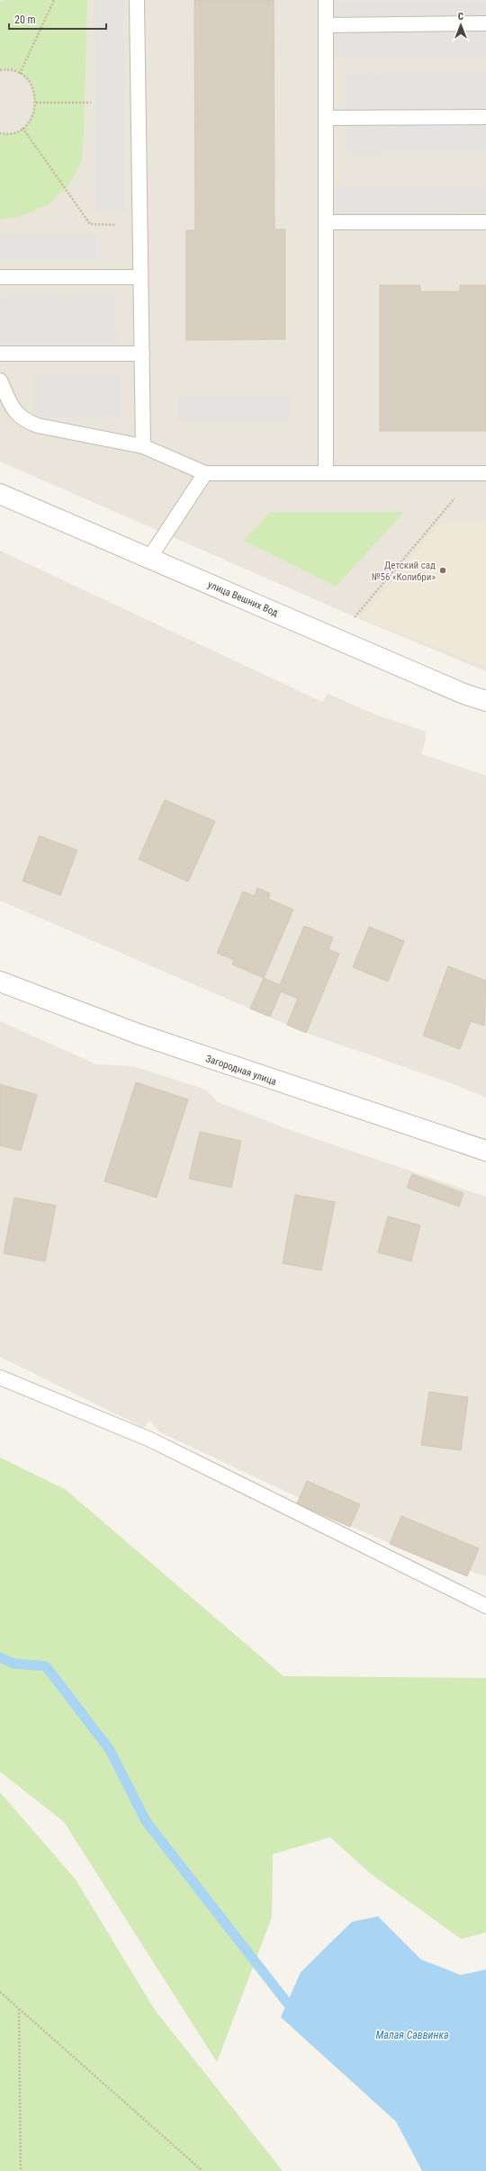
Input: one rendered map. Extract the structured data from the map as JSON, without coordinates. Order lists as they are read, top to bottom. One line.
{"streets":{"street":["улица Вешних Вод","Загородная улица"]},"water":["Малая Саввинка"],"places":["Детский сад №56 «Колибри»"],"scale_bar":"20 m","north":"top"}
